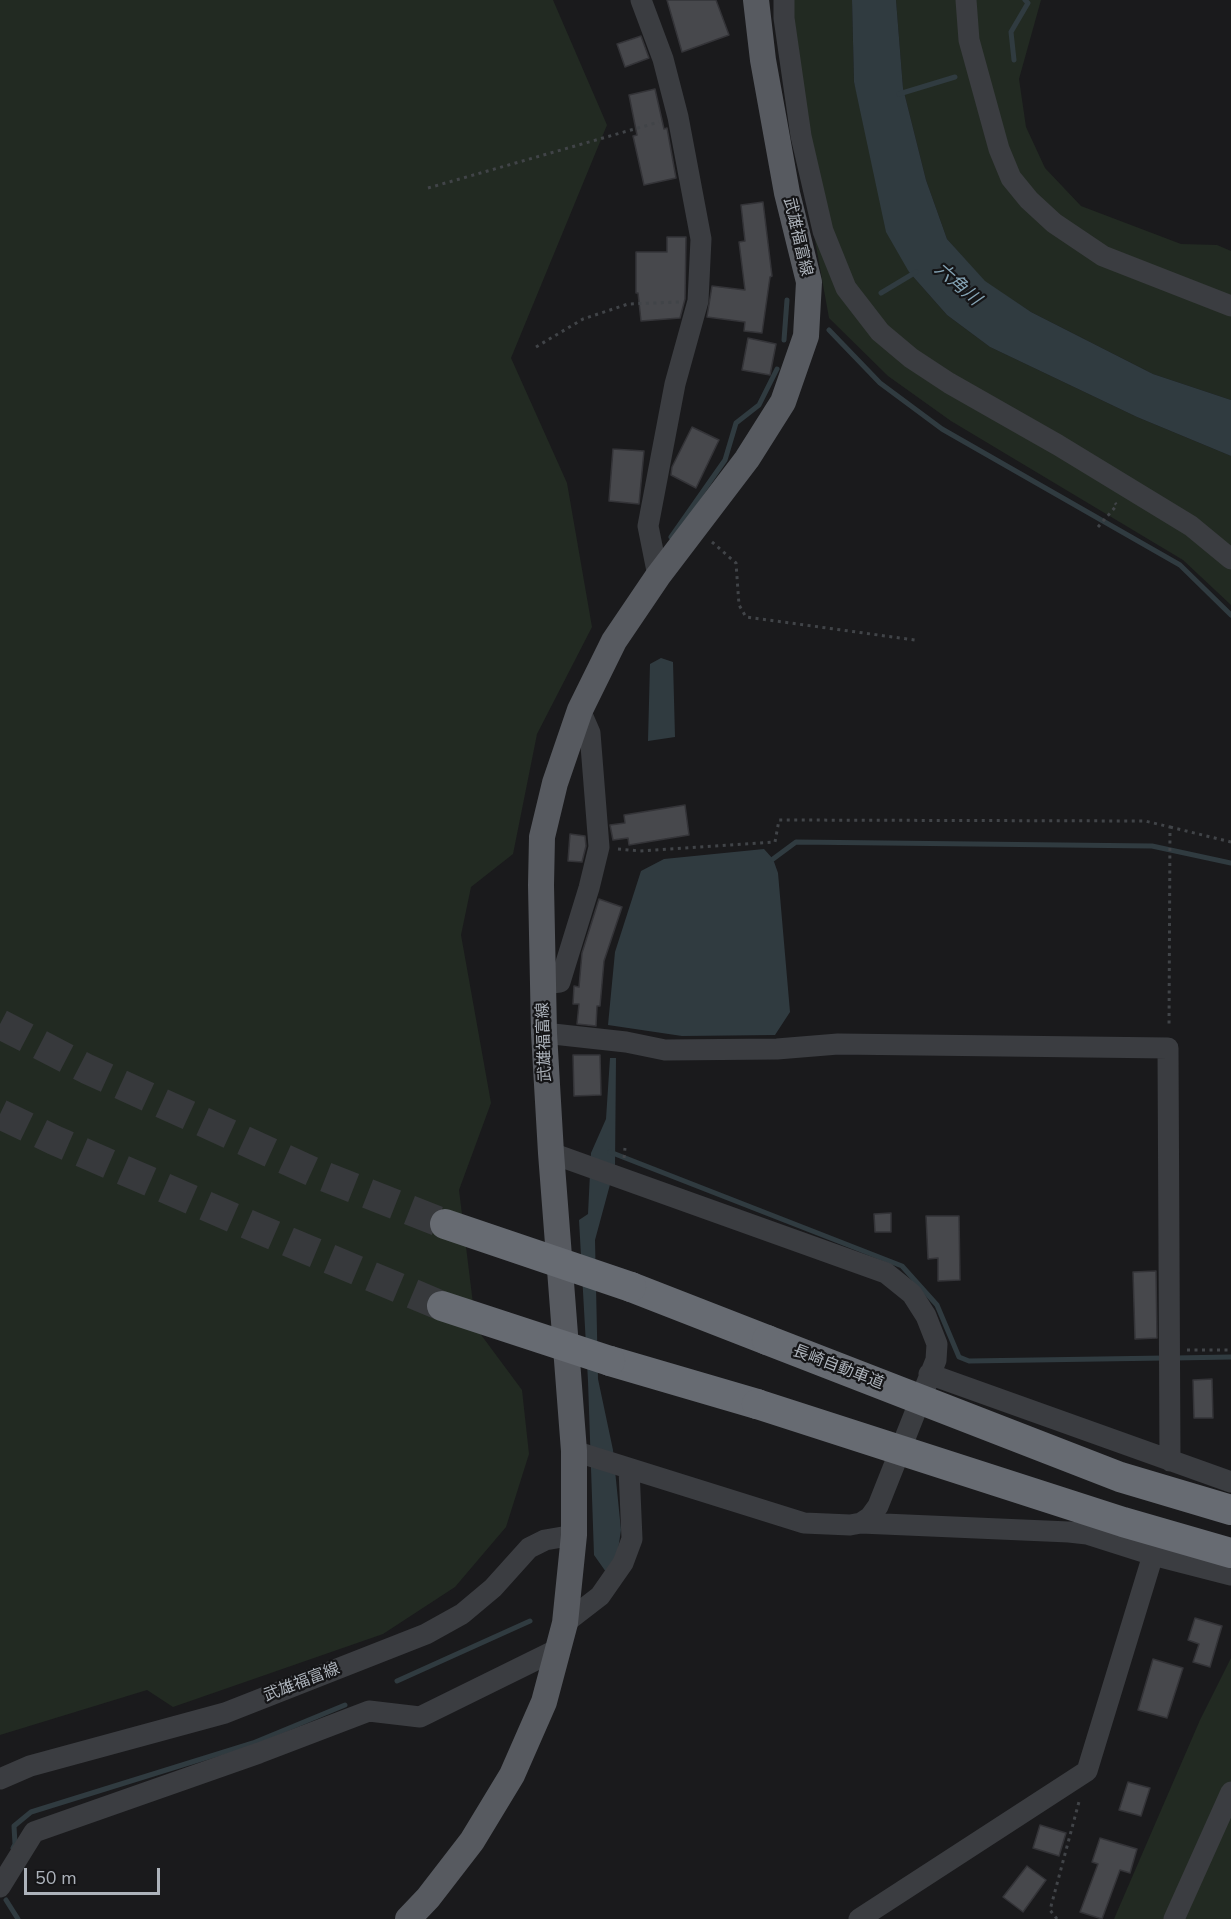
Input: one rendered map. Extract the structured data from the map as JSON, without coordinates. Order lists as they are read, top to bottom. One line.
{"streets":{"highway":["長崎自動車道"],"main road":["武雄福富線"]},"water":["六角川"],"scale_bar":"50 m"}
